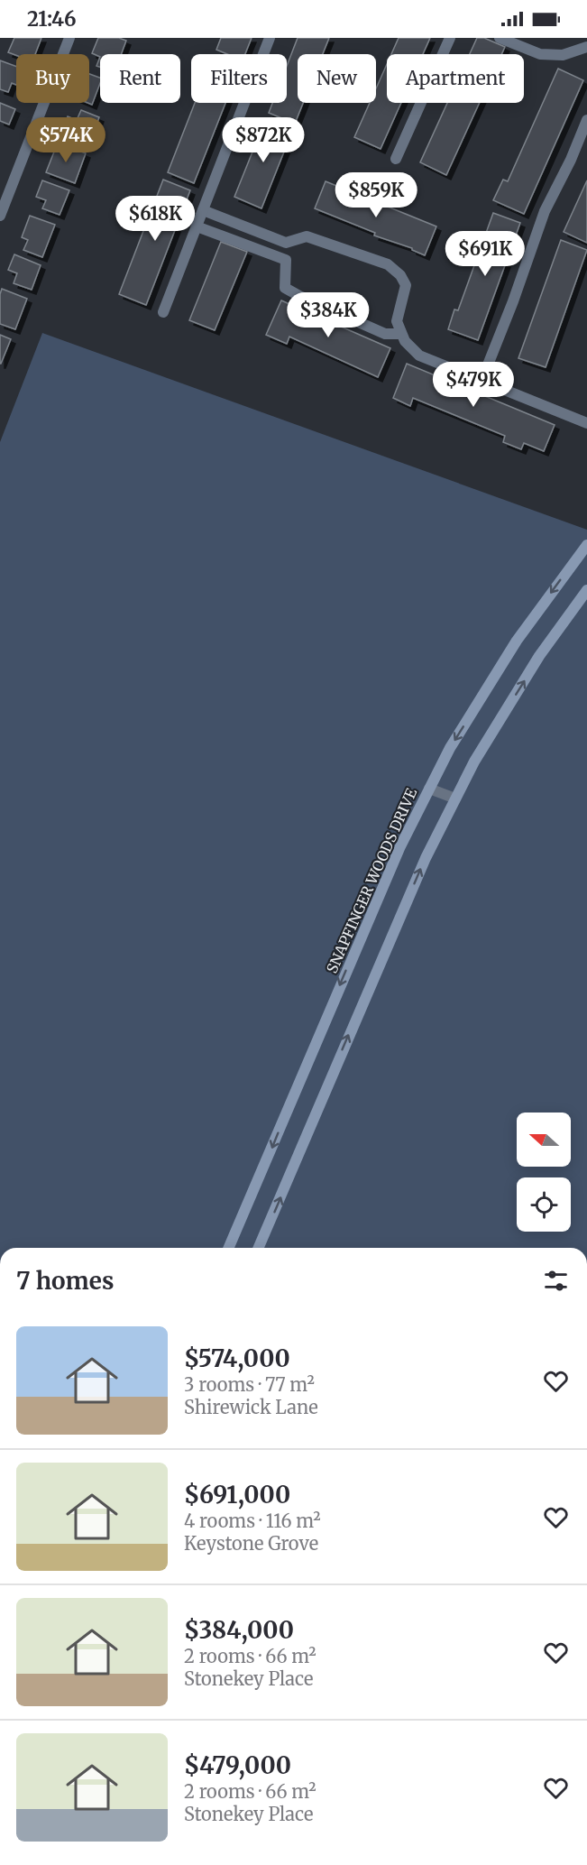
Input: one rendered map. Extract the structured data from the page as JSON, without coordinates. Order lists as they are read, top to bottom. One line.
{"streets":{"main road":["SNAPFINGER WOODS DRIVE"]},"north":"left","page":{"status":"21:46","chip":["Buy","Rent","Filters","New","Apartment"],"price":["$574K","$872K","$859K","$618K","$691K","$384K","$479K"],"heading":"7 homes","list":[{"name":"$574,000","note":"3 rooms · 77 m² · Shirewick Lane"},{"name":"$691,000","note":"4 rooms · 116 m² · Keystone Grove"},{"name":"$384,000","note":"2 rooms · 66 m² · Stonekey Place"},{"name":"$479,000","note":"2 rooms · 66 m² · Stonekey Place"}]}}
